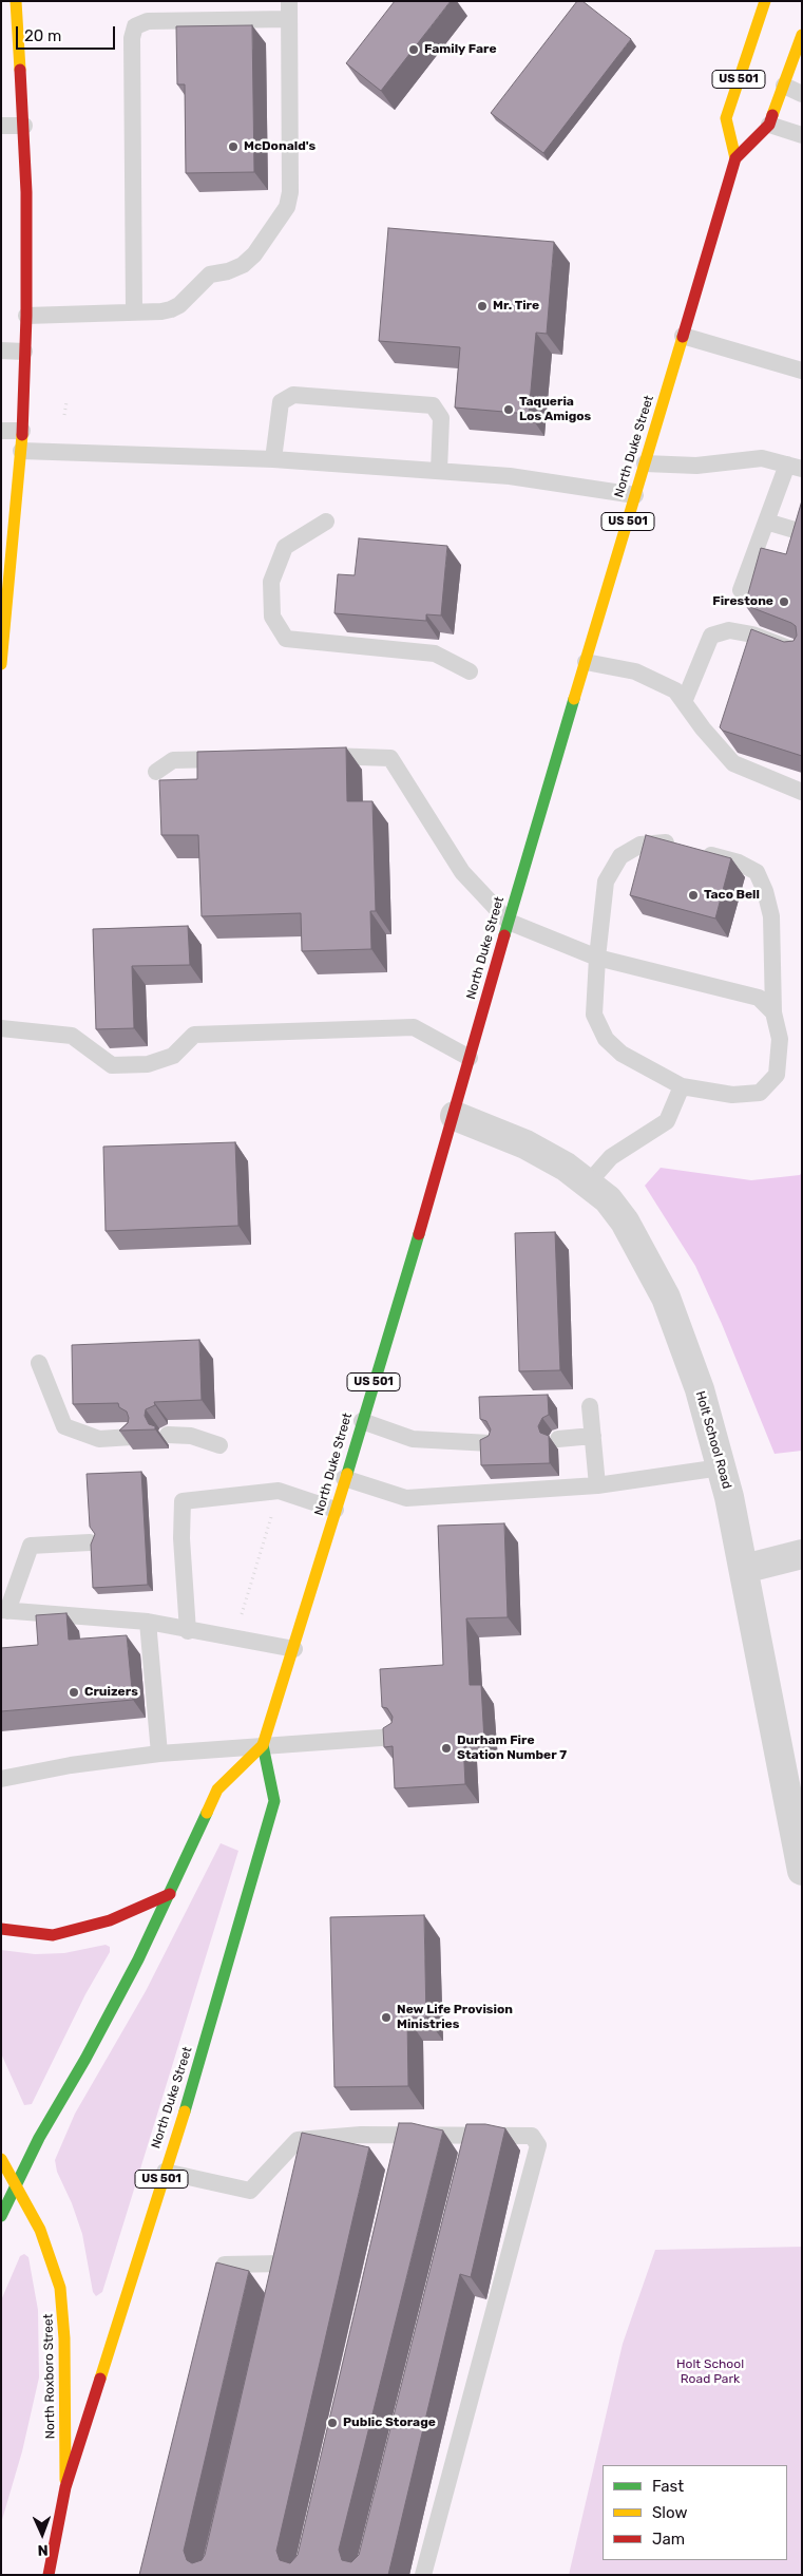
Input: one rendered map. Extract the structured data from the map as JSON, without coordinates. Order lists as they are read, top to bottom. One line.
{"streets":{"main road":["US 501","North Duke Street","North Roxboro Street"],"street":["Holt School Road"]},"crossings":[["US 501","North Duke Street"],["US 501","North Roxboro Street"],["North Duke Street","Holt School Road"],["North Duke Street","North Roxboro Street"]],"parks":["Holt School Road Park"],"places":["Family Fare","McDonald's","Mr. Tire","Taqueria Los Amigos","Firestone","Taco Bell","Cruizers","Durham Fire Station Number 7","New Life Provision Ministries","Public Storage"],"legend":["Fast","Slow","Jam"],"scale_bar":"20 m","north":"bottom"}
